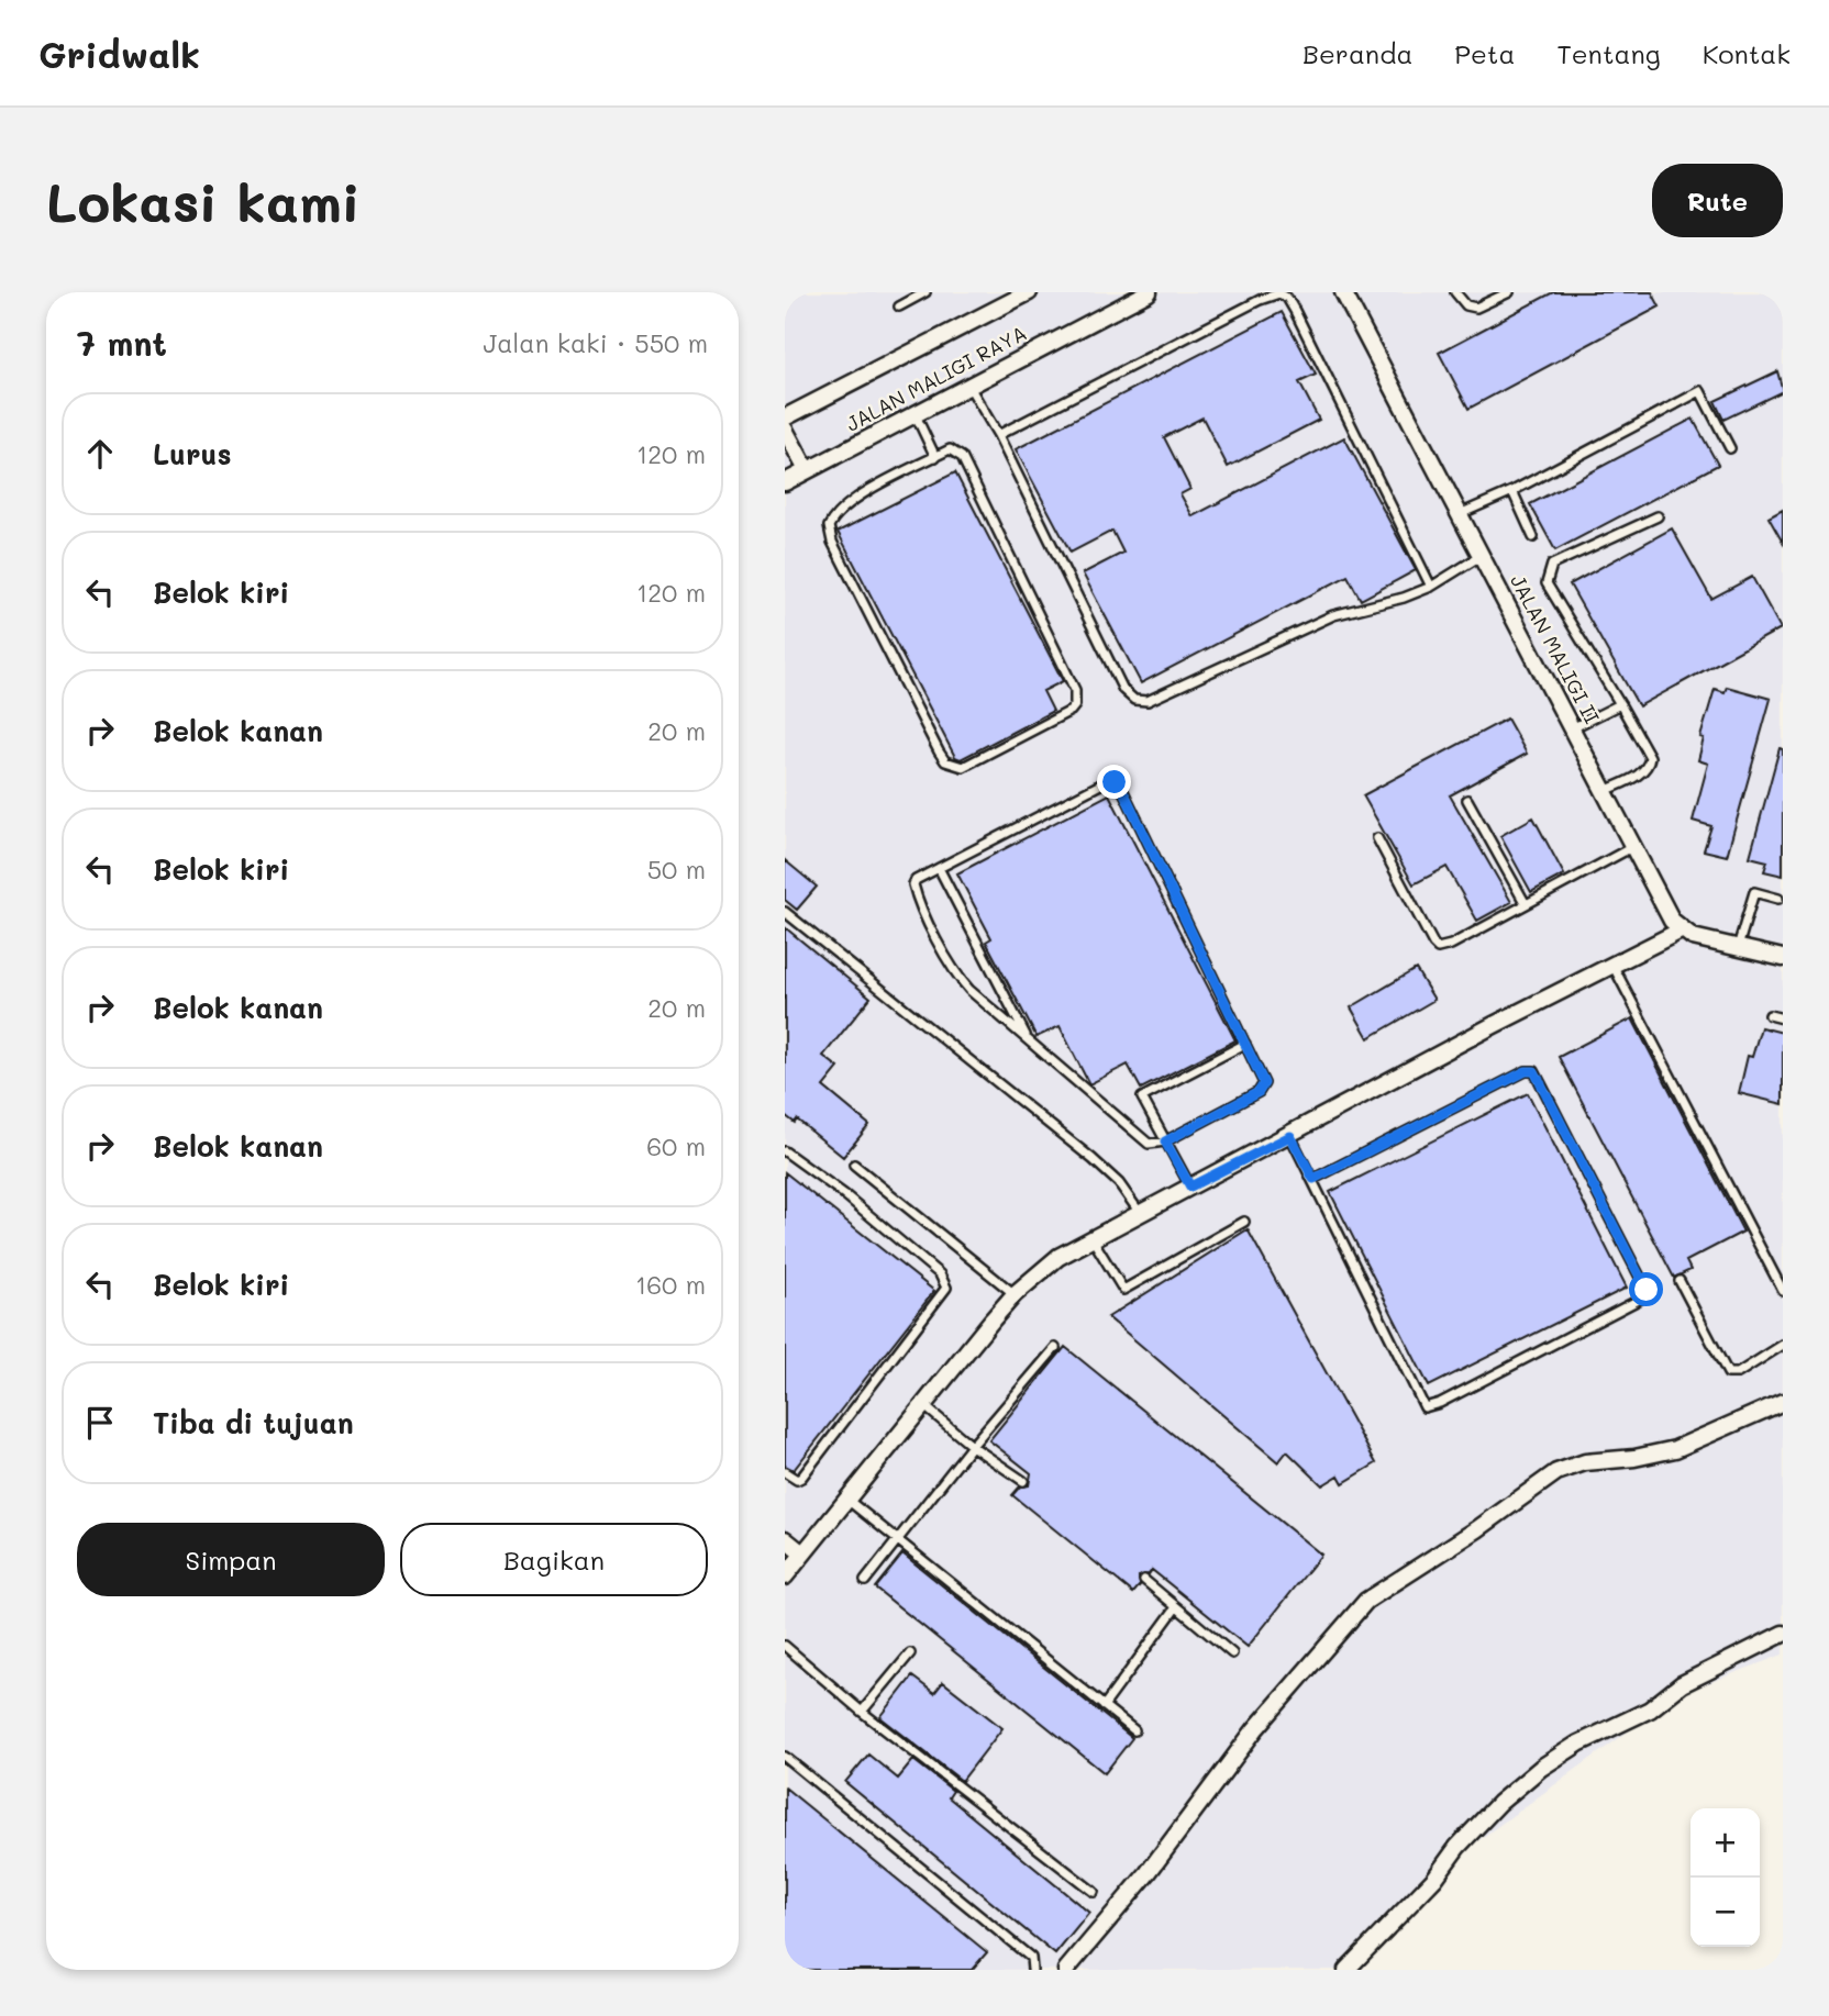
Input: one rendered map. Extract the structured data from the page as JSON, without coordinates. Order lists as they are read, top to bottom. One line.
{"streets":{"street":["JALAN MALIGI RAYA","JALAN MALIGI II"]},"page":{"header":"Gridwalk","nav":["Beranda","Peta","Tentang","Kontak"],"buttons":["Rute",["Simpan","Bagikan"]],"title":"Lokasi kami","heading":["7 mnt","Jalan kaki · 550 m"],"list":[["Lurus","120 m"],["Belok kiri","120 m"],["Belok kanan","20 m"],["Belok kiri","50 m"],["Belok kanan","20 m"],["Belok kanan","60 m"],["Belok kiri","160 m"],"Tiba di tujuan"],"map_buttons":["+","−"]}}
